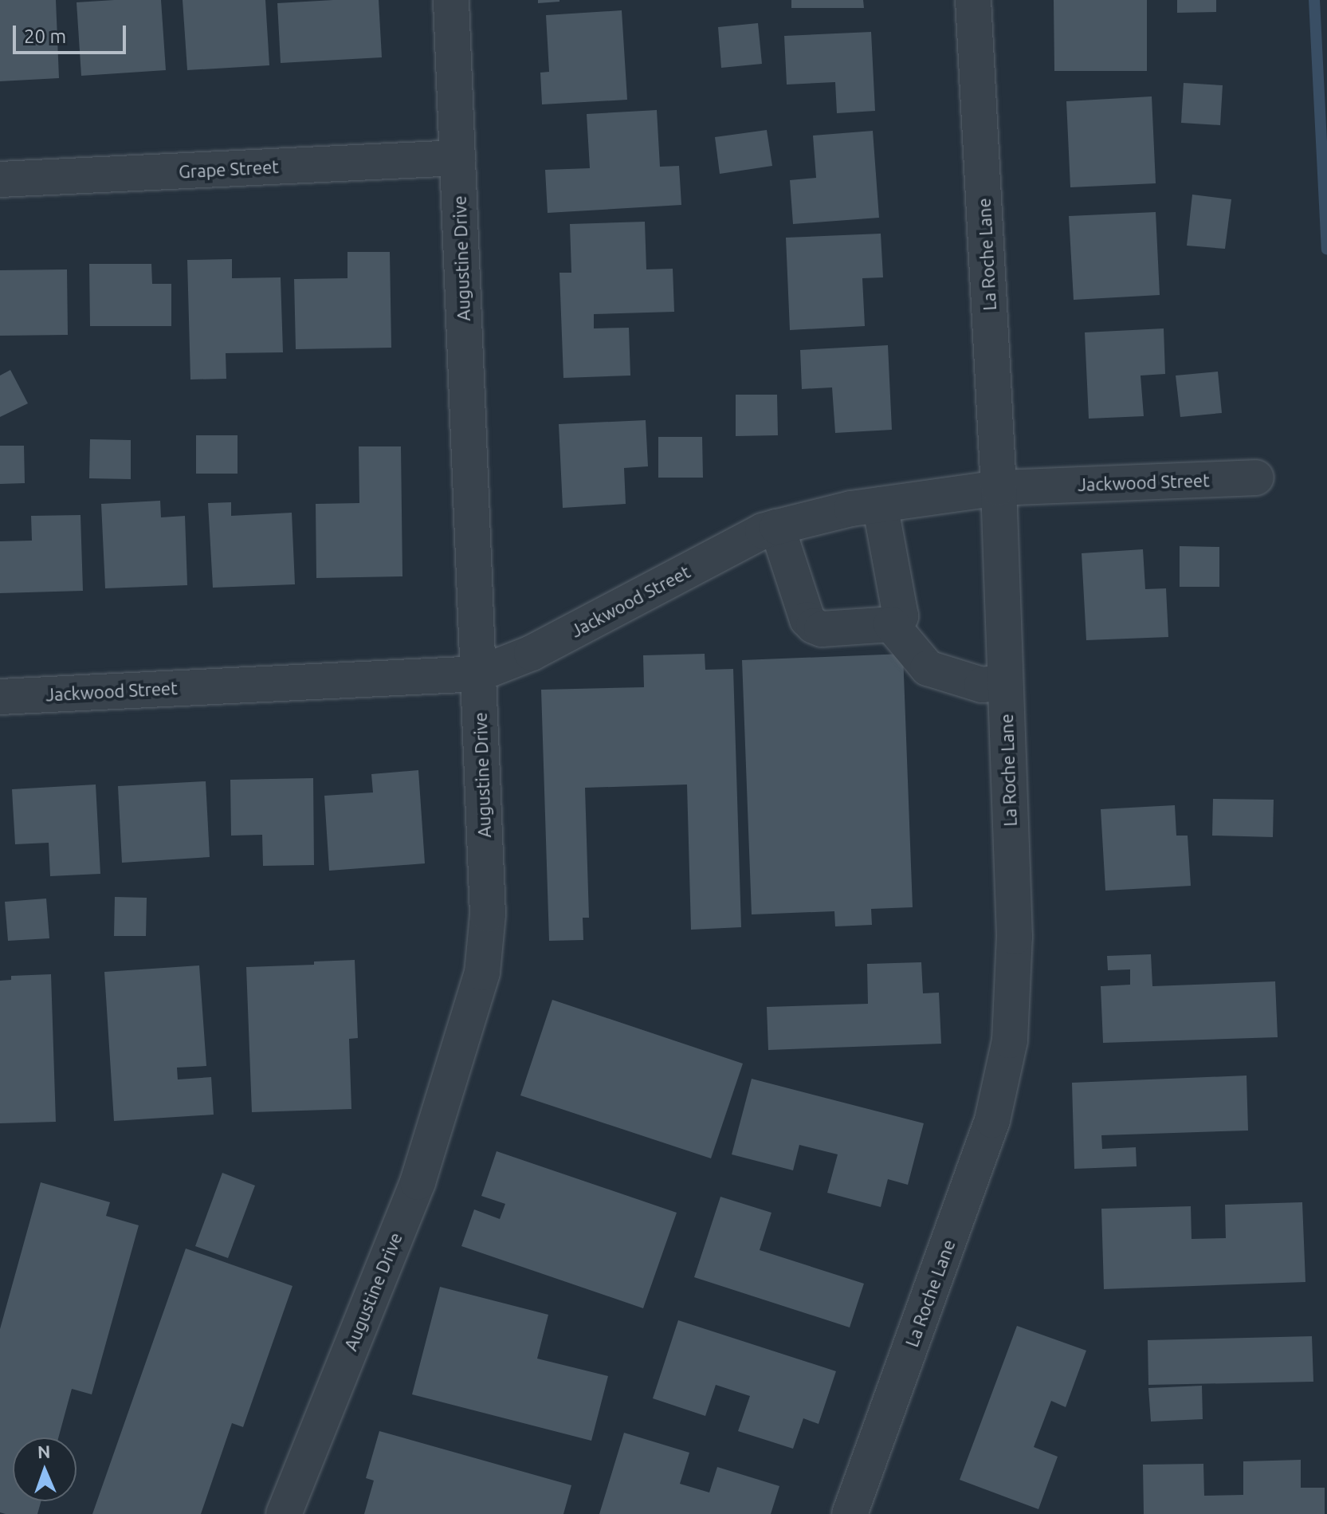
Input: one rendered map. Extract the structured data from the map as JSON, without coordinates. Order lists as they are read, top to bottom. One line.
{"streets":{"street":["Grape Street","La Roche Lane","Augustine Drive","Jackwood Street"]},"crossings":[["Grape Street","Augustine Drive"],["La Roche Lane","Jackwood Street"],["Augustine Drive","Jackwood Street"]],"scale_bar":"20 m","north":"top"}
